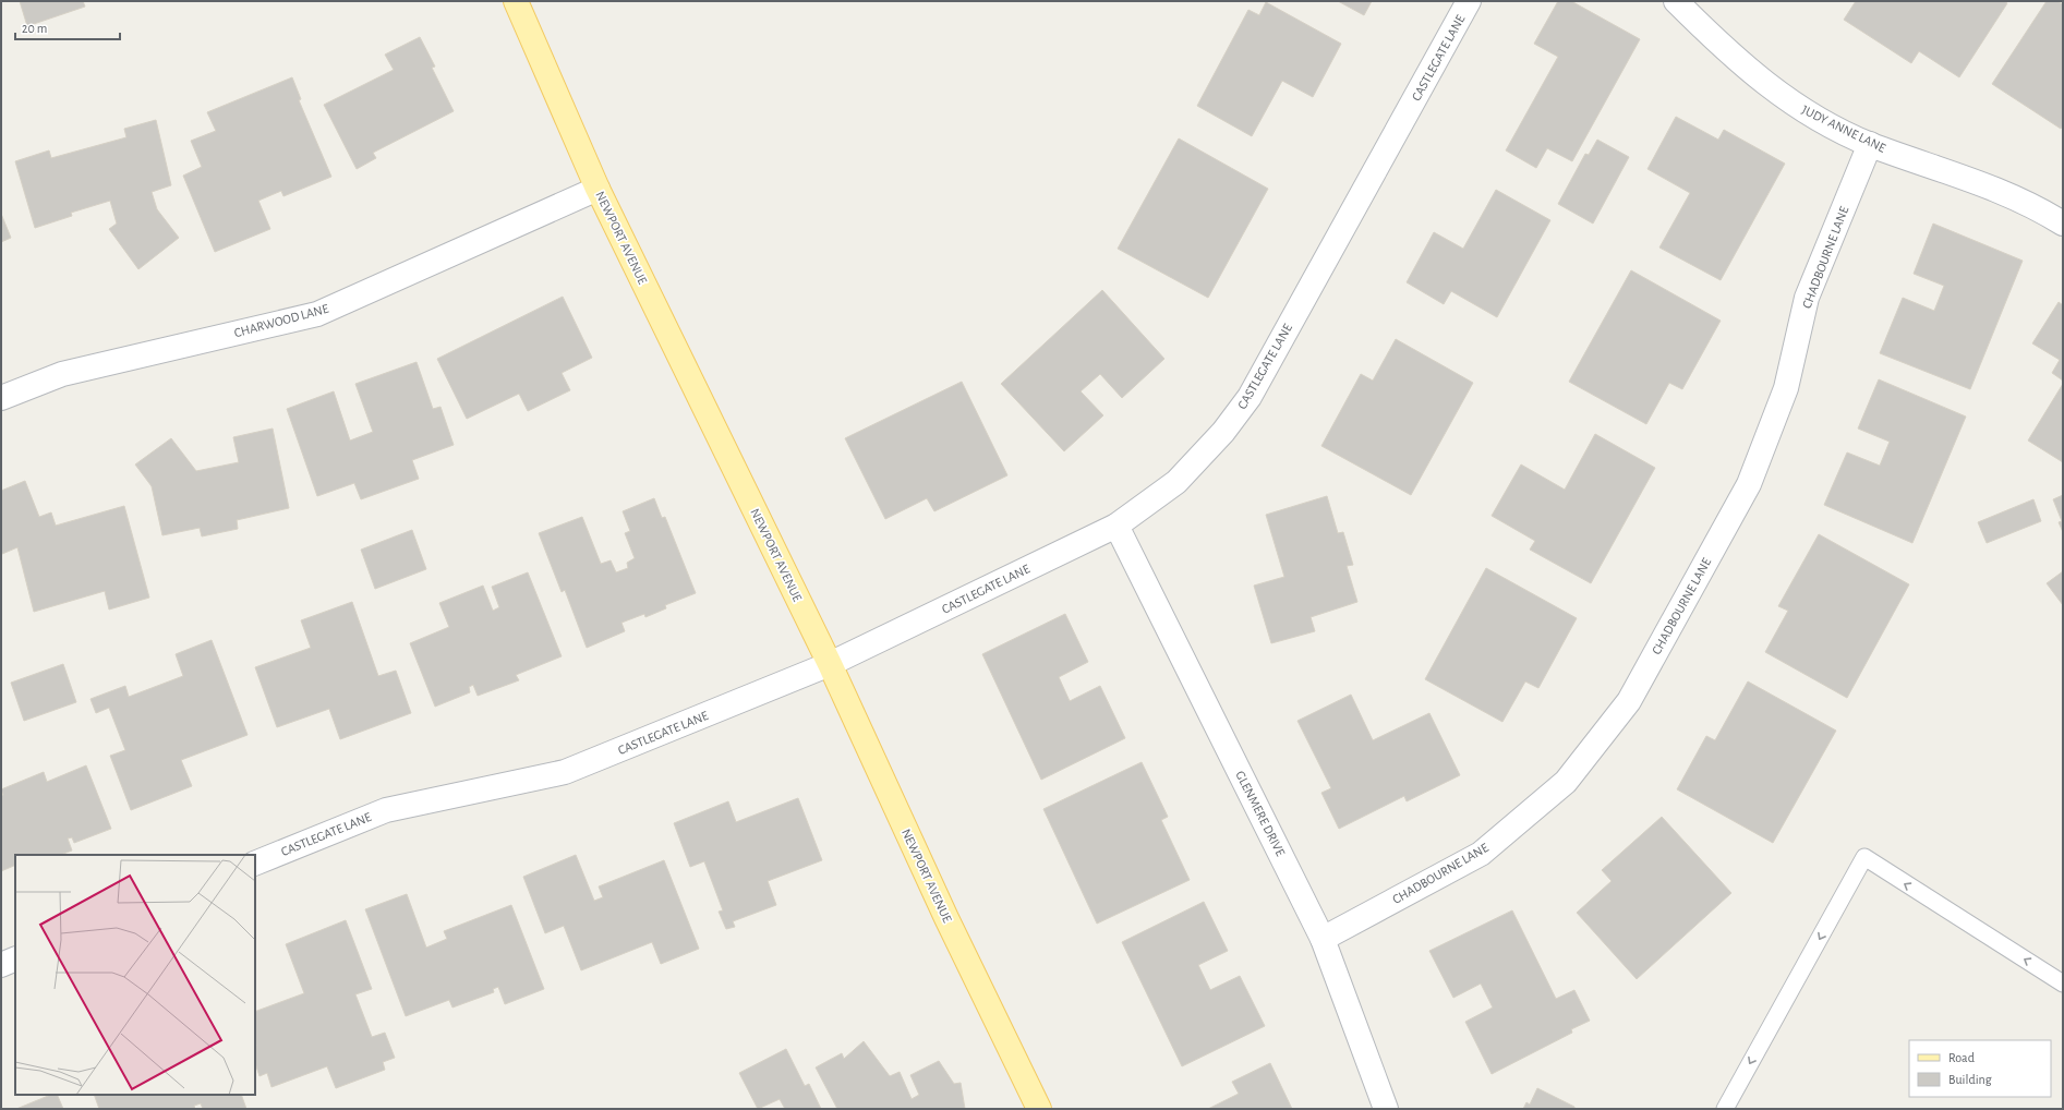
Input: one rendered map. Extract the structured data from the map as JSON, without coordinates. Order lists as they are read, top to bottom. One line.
{"streets":{"main road":["NEWPORT AVENUE"],"street":["CASTLEGATE LANE","JUDY ANNE LANE","CHADBOURNE LANE","CHARWOOD LANE","GLENMERE DRIVE"]},"crossings":[["CASTLEGATE LANE","NEWPORT AVENUE"],["CASTLEGATE LANE","GLENMERE DRIVE"],["JUDY ANNE LANE","CHADBOURNE LANE"],["NEWPORT AVENUE","CHARWOOD LANE"],["CHADBOURNE LANE","GLENMERE DRIVE"]],"legend":["Road","Building"],"scale_bar":"20 m"}
